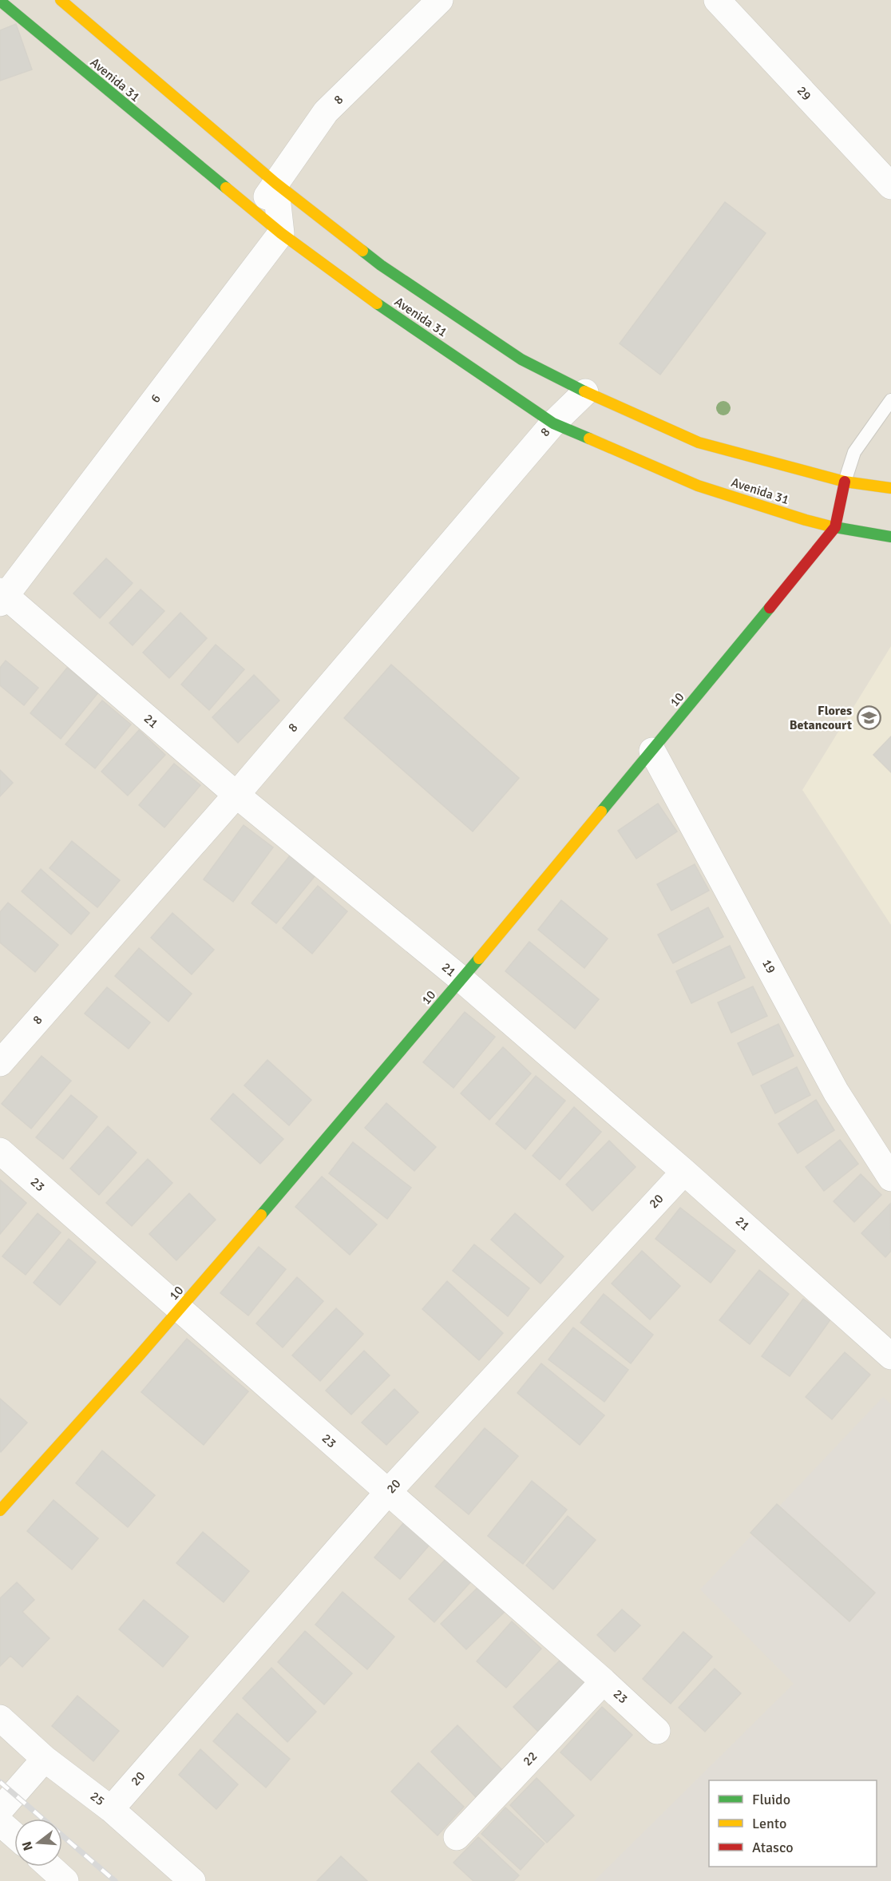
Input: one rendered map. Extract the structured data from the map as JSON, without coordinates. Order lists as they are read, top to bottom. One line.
{"streets":{"street":["Avenida 31","29","8","6","10","21","19","23","20","22","25"]},"crossings":[["Avenida 31","8"],["Avenida 31","6"],["Avenida 31","10"],["8","21"],["6","21"],["10","21"],["10","19"],["10","23"],["21","20"],["23","20"],["23","22"],["20","25"]],"places":{"school or university":["Flores Betancourt"]},"legend":["Fluido","Lento","Atasco"],"north":"left"}
